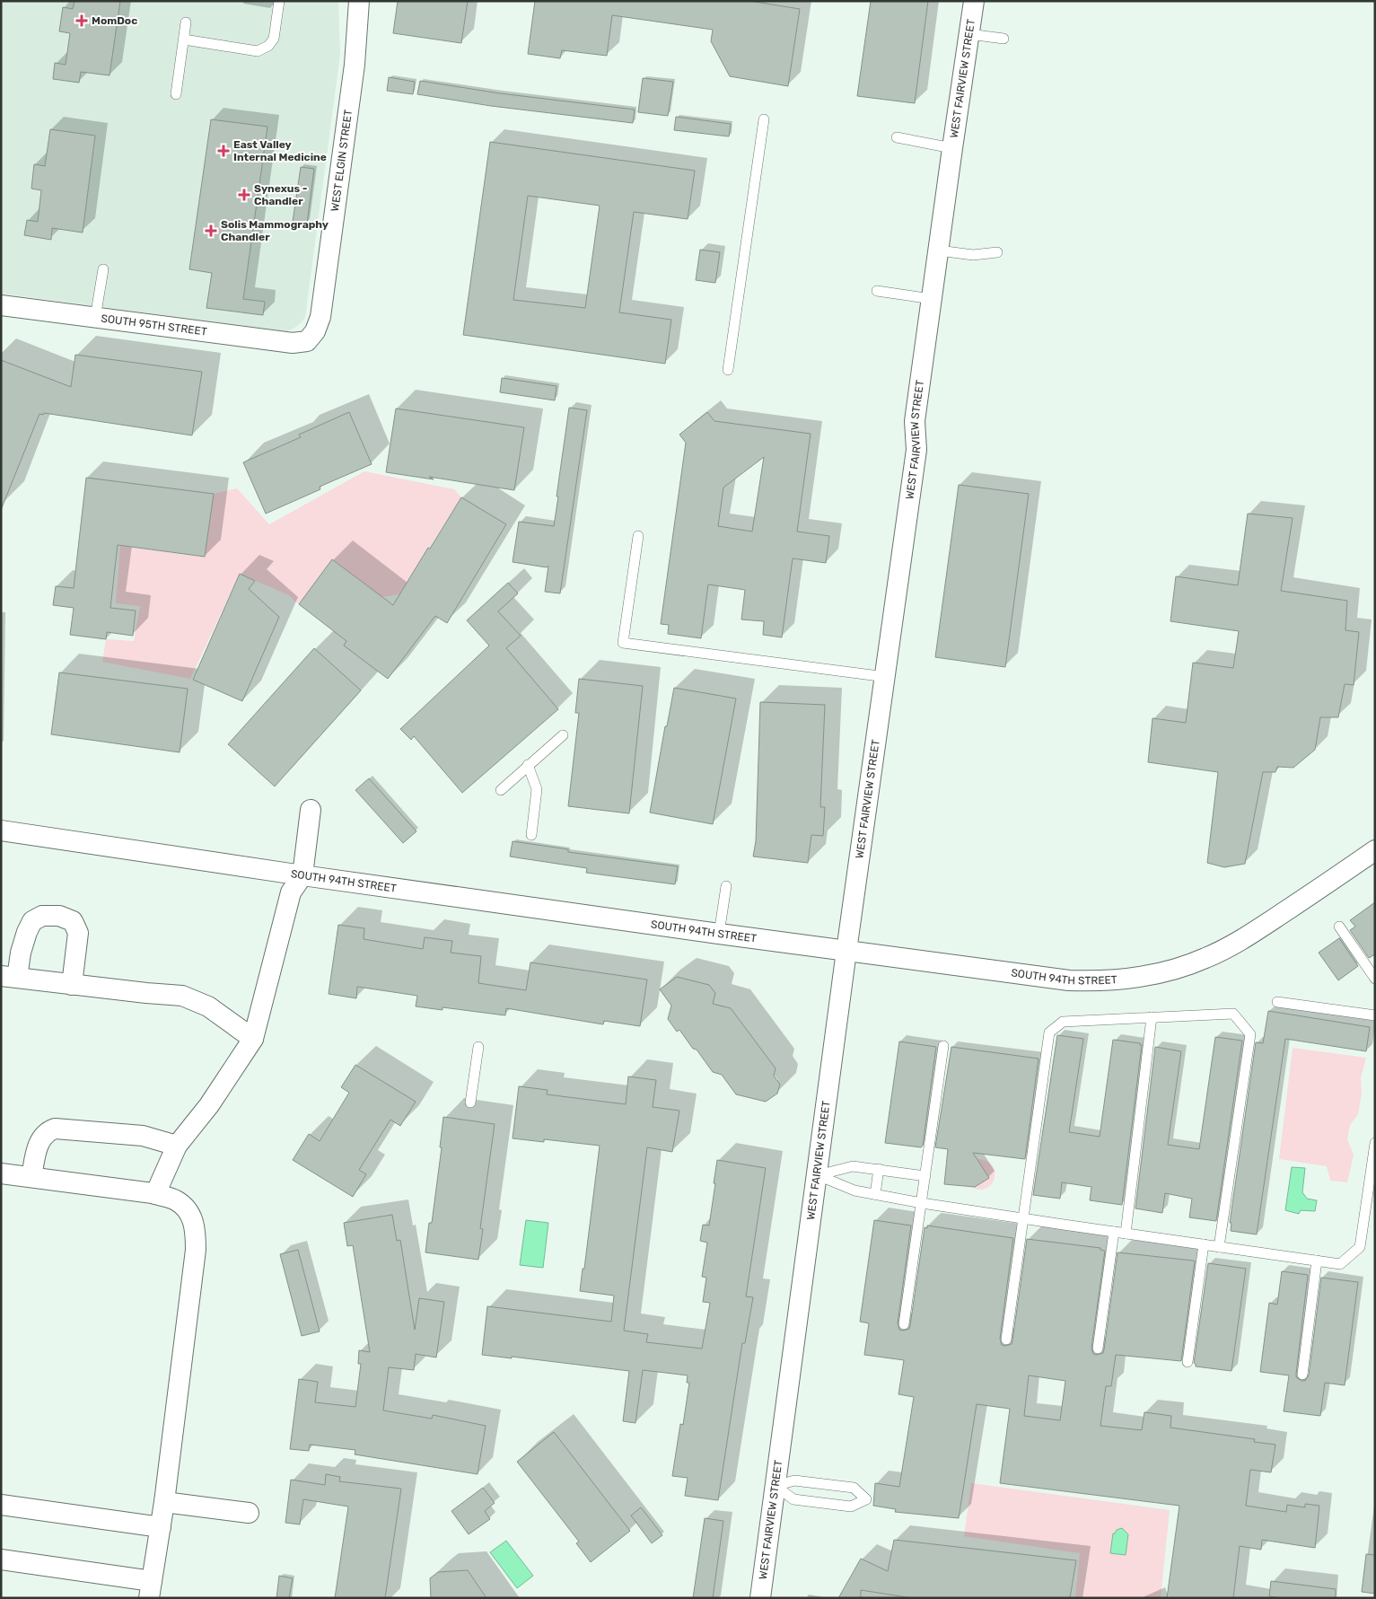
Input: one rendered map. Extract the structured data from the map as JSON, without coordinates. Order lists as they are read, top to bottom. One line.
{"streets":{"street":["WEST FAIRVIEW STREET","WEST ELGIN STREET","SOUTH 95TH STREET","SOUTH 94TH STREET"]},"crossings":[["WEST FAIRVIEW STREET","SOUTH 94TH STREET"],["WEST ELGIN STREET","SOUTH 95TH STREET"]],"places":{"health":["MomDoc","East Valley Internal Medicine","Synexus - Chandler","Solis Mammography Chandler"]}}
